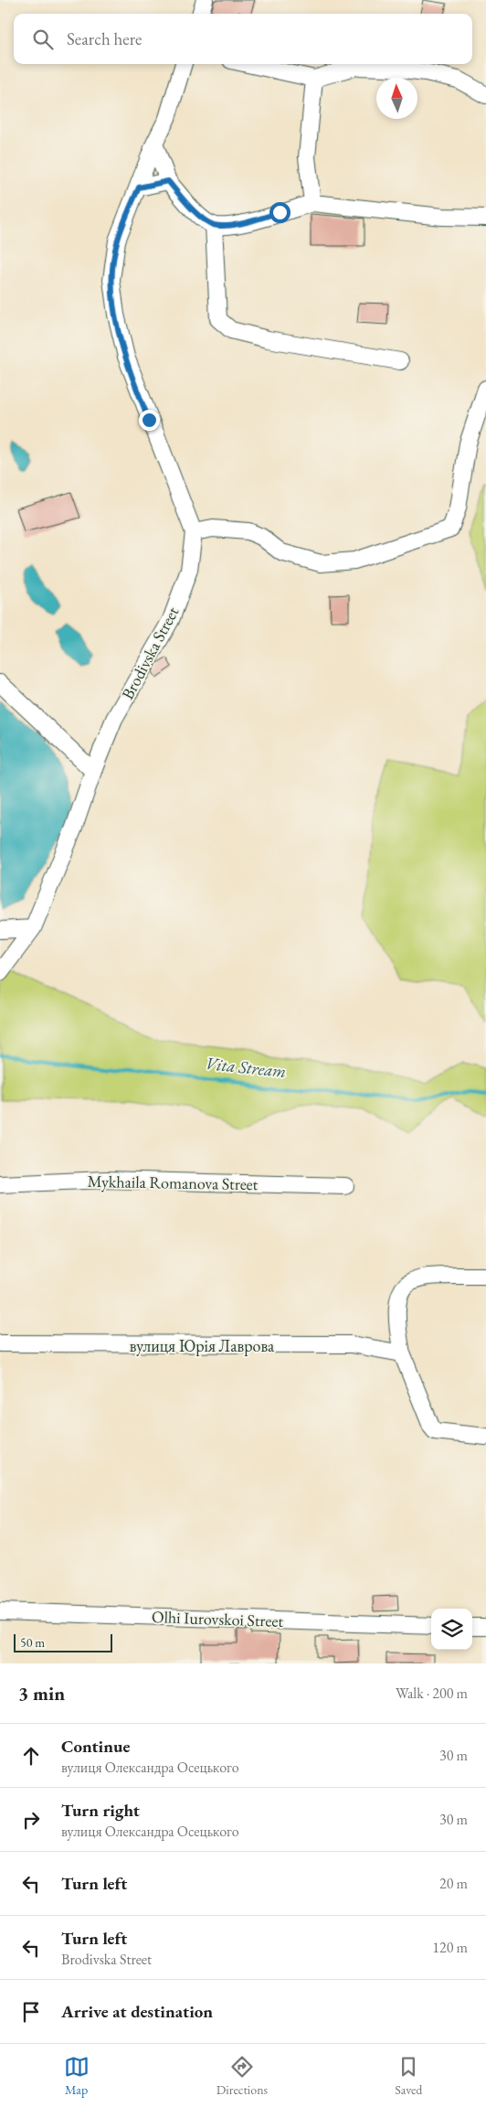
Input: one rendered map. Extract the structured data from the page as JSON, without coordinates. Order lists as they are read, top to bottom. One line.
{"streets":{"street":["Brodivska Street","Mykhaila Romanova Street","вулиця Юрія Лаврова","Olhi Iurovskoi Street"]},"water":["Vita Stream"],"scale_bar":"50 m","north":"top","page":{"search":"Search here","scale":"50 m","heading":["3 min","Walk · 200 m"],"list":[["Continue","вулиця Олександра Осецького","30 m"],["Turn right","вулиця Олександра Осецького","30 m"],["Turn left","20 m"],["Turn left","Brodivska Street","120 m"],"Arrive at destination"],"nav":["Map","Directions","Saved"]}}
